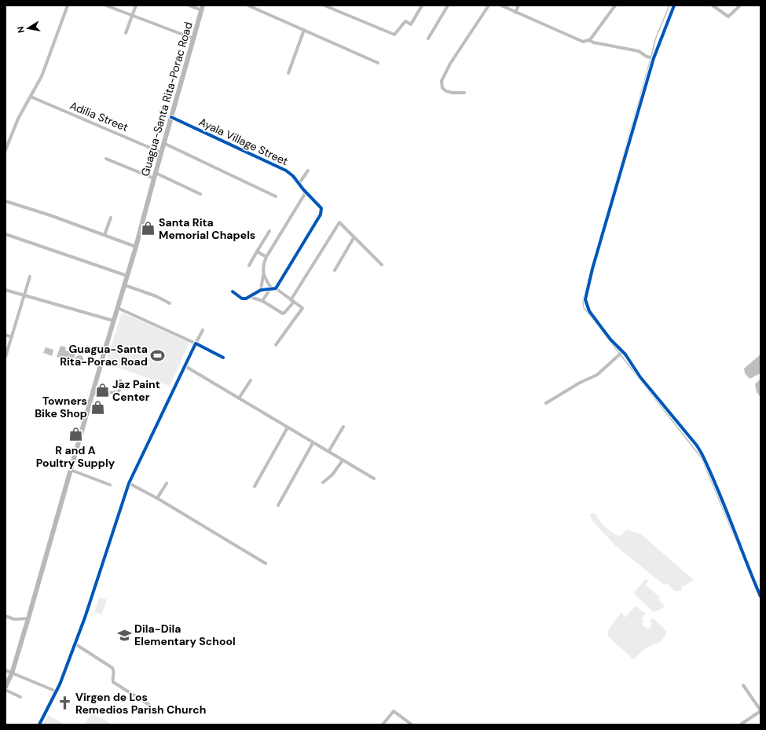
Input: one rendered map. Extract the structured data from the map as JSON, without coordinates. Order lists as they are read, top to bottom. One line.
{"streets":{"main road":["Guagua-Santa Rita-Porac Road"],"street":["Adilia Street","Ayala Village Street"]},"crossings":[["Guagua-Santa Rita-Porac Road","Adilia Street"],["Guagua-Santa Rita-Porac Road","Ayala Village Street"]],"places":{"shop":["Santa Rita Memorial Chapels","Jaz Paint Center","Towners Bike Shop","R and A Poultry Supply"],"sports":["Guagua-Santa Rita-Porac Road"],"school or university":["Dila-Dila Elementary School"],"church":["Virgen de Los Remedios Parish Church"]},"north":"left"}
